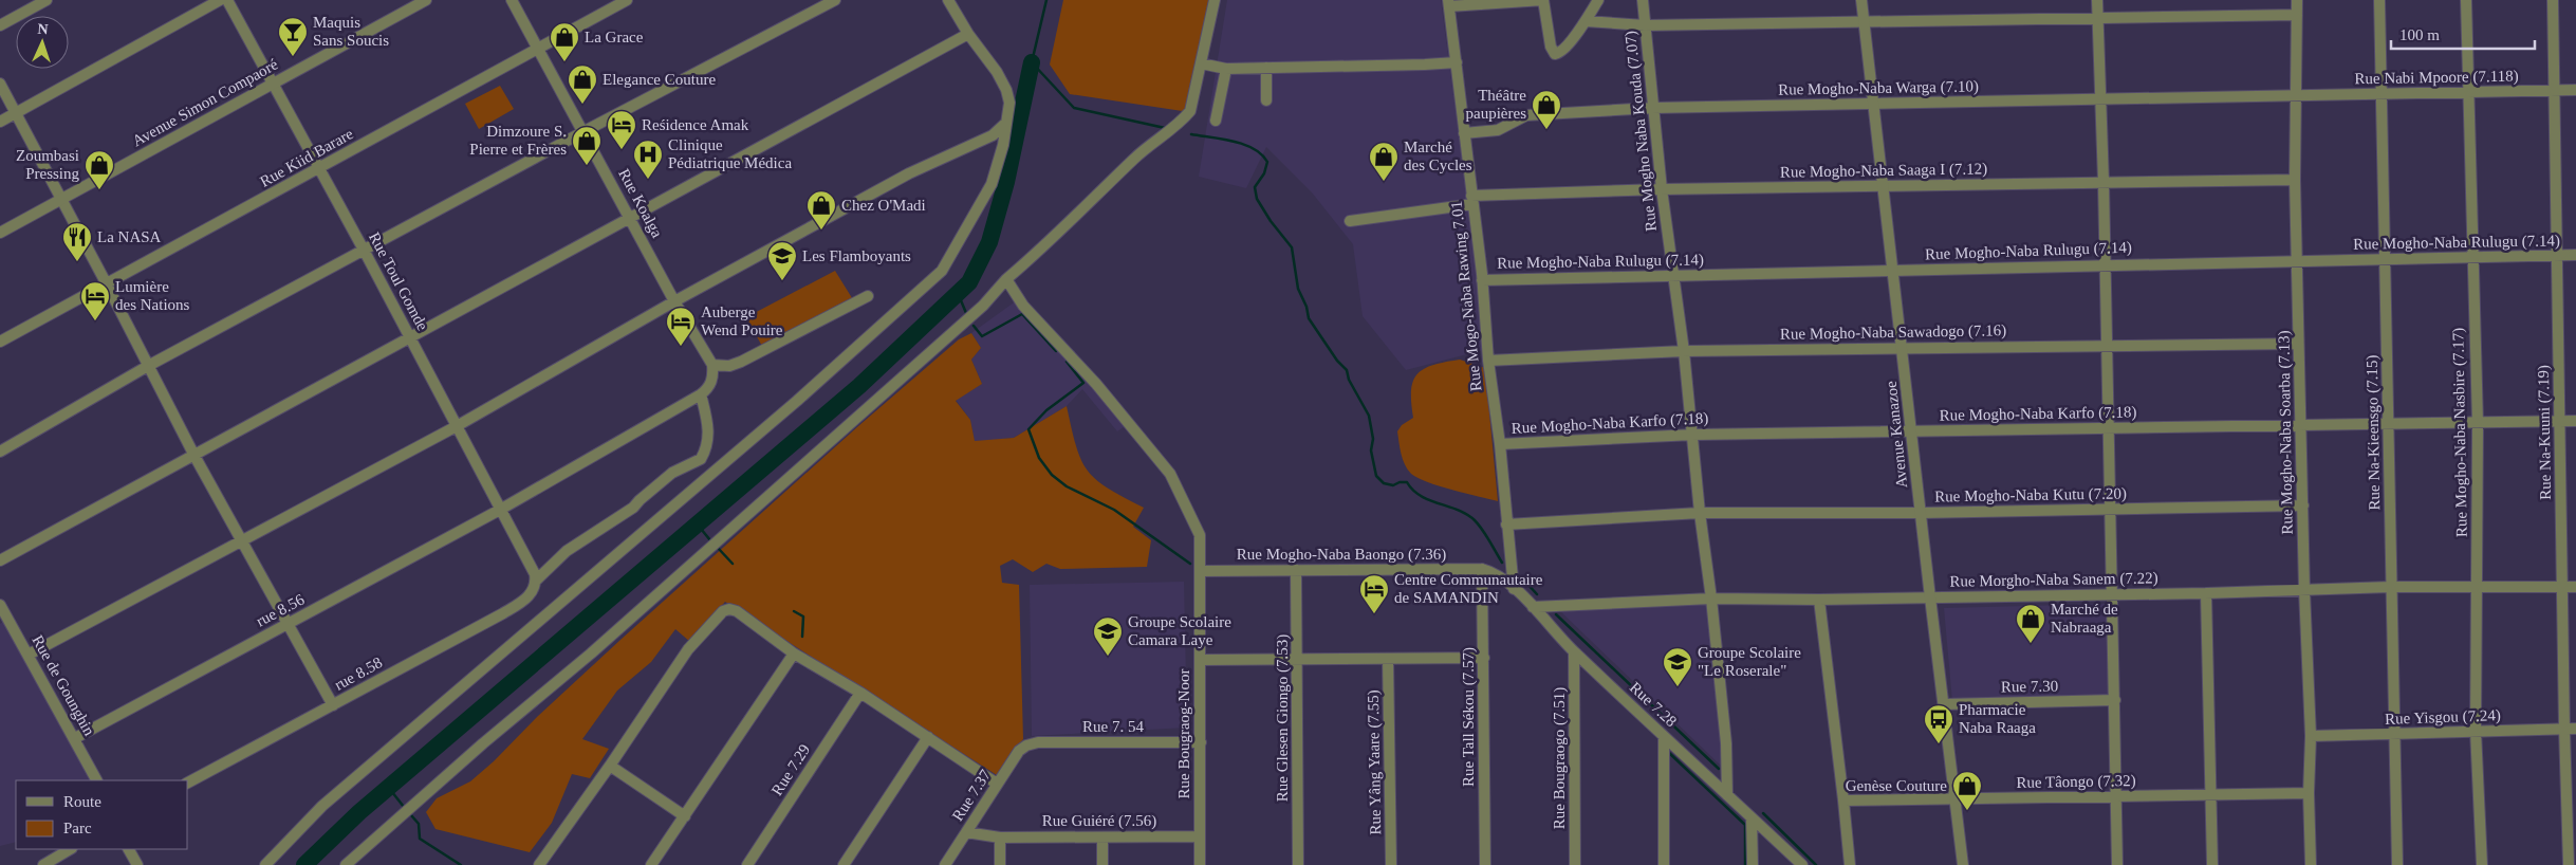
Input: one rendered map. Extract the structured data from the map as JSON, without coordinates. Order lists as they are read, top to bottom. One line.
{"streets":{"street":["Rue Nabi Mpoore (7.118)","Rue Mogho-Naba Warga (7.10)","Avenue Simon Compaoré","Rue Mogho Naba Kouda (7.07)","Rue Kiid Barare","Rue Mogho-Naba Saaga I (7.12)","Rue Koalga","Rue Mogho-Naba Rulugu (7.14)","Rue Toul Gomde","Rue Mogo-Naba Rawing 7.01","Rue Mogho-Naba Sawadogo (7.16)","Rue Mogho-Naba Karfo (7.18)","Rue Mogho-Naba Soarba (7.13)","Rue Na-Kieensgo (7.15)","Rue Mogho-Naba Nasbire (7.17)","Rue Na-Kuuni (7.19)","Avenue Kanazoe","Rue Mogho-Naba Kutu (7.20)","Rue Mogho-Naba Baongo (7.36)","Rue Morgho-Naba Sanem (7.22)","rue 8.56","rue 8.58","Rue de Gounghin","Rue 7.30","Rue 7.28","Rue Tall Sékou (7.57)","Rue Yisgou (7.24)","Rue Glesen Giongo (7.53)","Rue 7. 54","Rue Bougraog-Noor","Rue Bougraogo (7.51)","Rue Yâng Yaare (7.55)","Rue 7.29","Rue Tâongo (7.32)","Rue 7.37","Rue Guiéré (7.56)"]},"crossings":[["Rue Nabi Mpoore (7.118)","Rue Mogho-Naba Warga (7.10)"],["Rue Nabi Mpoore (7.118)","Rue Mogho-Naba Soarba (7.13)"],["Rue Nabi Mpoore (7.118)","Rue Na-Kieensgo (7.15)"],["Rue Nabi Mpoore (7.118)","Rue Mogho-Naba Nasbire (7.17)"],["Rue Nabi Mpoore (7.118)","Rue Na-Kuuni (7.19)"],["Rue Mogho-Naba Warga (7.10)","Rue Mogho Naba Kouda (7.07)"],["Rue Mogho-Naba Warga (7.10)","Rue Mogo-Naba Rawing 7.01"],["Rue Mogho-Naba Warga (7.10)","Rue Mogho-Naba Soarba (7.13)"],["Rue Mogho-Naba Warga (7.10)","Avenue Kanazoe"],["Avenue Simon Compaoré","Rue Toul Gomde"],["Rue Mogho Naba Kouda (7.07)","Rue Mogho-Naba Saaga I (7.12)"],["Rue Mogho Naba Kouda (7.07)","Rue Mogho-Naba Rulugu (7.14)"],["Rue Mogho Naba Kouda (7.07)","Rue Mogho-Naba Sawadogo (7.16)"],["Rue Mogho Naba Kouda (7.07)","Rue Mogho-Naba Karfo (7.18)"],["Rue Mogho Naba Kouda (7.07)","Rue Mogho-Naba Kutu (7.20)"],["Rue Mogho Naba Kouda (7.07)","Rue Morgho-Naba Sanem (7.22)"],["Rue Mogho Naba Kouda (7.07)","Rue 7.28"],["Rue Kiid Barare","Rue Koalga"],["Rue Kiid Barare","Rue Toul Gomde"],["Rue Mogho-Naba Saaga I (7.12)","Rue Mogo-Naba Rawing 7.01"],["Rue Mogho-Naba Saaga I (7.12)","Rue Mogho-Naba Soarba (7.13)"],["Rue Mogho-Naba Saaga I (7.12)","Avenue Kanazoe"],["Rue Mogho-Naba Rulugu (7.14)","Rue Mogo-Naba Rawing 7.01"],["Rue Mogho-Naba Rulugu (7.14)","Rue Mogho-Naba Soarba (7.13)"],["Rue Mogho-Naba Rulugu (7.14)","Rue Na-Kieensgo (7.15)"],["Rue Mogho-Naba Rulugu (7.14)","Rue Mogho-Naba Nasbire (7.17)"],["Rue Mogho-Naba Rulugu (7.14)","Rue Na-Kuuni (7.19)"],["Rue Mogho-Naba Rulugu (7.14)","Avenue Kanazoe"],["Rue Toul Gomde","rue 8.56"],["Rue Toul Gomde","rue 8.58"],["Rue Mogo-Naba Rawing 7.01","Rue Mogho-Naba Sawadogo (7.16)"],["Rue Mogo-Naba Rawing 7.01","Rue Mogho-Naba Karfo (7.18)"],["Rue Mogo-Naba Rawing 7.01","Rue Mogho-Naba Kutu (7.20)"],["Rue Mogo-Naba Rawing 7.01","Rue 7.28"],["Rue Mogho-Naba Sawadogo (7.16)","Rue Mogho-Naba Soarba (7.13)"],["Rue Mogho-Naba Sawadogo (7.16)","Avenue Kanazoe"],["Rue Mogho-Naba Karfo (7.18)","Rue Mogho-Naba Soarba (7.13)"],["Rue Mogho-Naba Karfo (7.18)","Rue Na-Kieensgo (7.15)"],["Rue Mogho-Naba Karfo (7.18)","Rue Mogho-Naba Nasbire (7.17)"],["Rue Mogho-Naba Karfo (7.18)","Rue Na-Kuuni (7.19)"],["Rue Mogho-Naba Karfo (7.18)","Avenue Kanazoe"],["Rue Mogho-Naba Soarba (7.13)","Rue Mogho-Naba Kutu (7.20)"],["Rue Mogho-Naba Soarba (7.13)","Rue Morgho-Naba Sanem (7.22)"],["Rue Mogho-Naba Soarba (7.13)","Rue Yisgou (7.24)"],["Rue Mogho-Naba Soarba (7.13)","Rue Tâongo (7.32)"],["Rue Na-Kieensgo (7.15)","Rue Morgho-Naba Sanem (7.22)"],["Rue Na-Kieensgo (7.15)","Rue Yisgou (7.24)"],["Rue Mogho-Naba Nasbire (7.17)","Rue Morgho-Naba Sanem (7.22)"],["Rue Mogho-Naba Nasbire (7.17)","Rue Yisgou (7.24)"],["Rue Na-Kuuni (7.19)","Rue Morgho-Naba Sanem (7.22)"],["Rue Na-Kuuni (7.19)","Rue Yisgou (7.24)"],["Avenue Kanazoe","Rue Mogho-Naba Kutu (7.20)"],["Avenue Kanazoe","Rue Morgho-Naba Sanem (7.22)"],["Avenue Kanazoe","Rue 7.30"],["Avenue Kanazoe","Rue Tâongo (7.32)"],["Rue Mogho-Naba Baongo (7.36)","Rue 7.28"],["Rue Mogho-Naba Baongo (7.36)","Rue Tall Sékou (7.57)"],["Rue Mogho-Naba Baongo (7.36)","Rue Glesen Giongo (7.53)"],["Rue Mogho-Naba Baongo (7.36)","Rue Bougraog-Noor"],["Rue Morgho-Naba Sanem (7.22)","Rue 7.28"],["rue 8.56","rue 8.58"],["rue 8.56","Rue de Gounghin"],["Rue 7.28","Rue Tall Sékou (7.57)"],["Rue 7.28","Rue Bougraogo (7.51)"],["Rue 7. 54","Rue Bougraog-Noor"],["Rue 7. 54","Rue 7.37"],["Rue Bougraog-Noor","Rue Guiéré (7.56)"],["Rue 7.37","Rue Guiéré (7.56)"]],"places":{"bar":["Maquis Sans Soucis"],"shop":["La Grace","Elegance Couture","Théâtre paupières","Dimzoure S. Pierre et Frères","Marché des Cycles","Zoumbasi Pressing","Chez O'Madi","Marché de Nabraaga","Genèse Couture"],"hotel":["Reśidence Amak","Lumière des Nations","Auberge Wend Pouire","Centre Communautaire de SAMANDIN"],"hospital":["Clinique Pédiatrique Médica"],"restaurant":["La NASA"],"school or university":["Les Flamboyants","Groupe Scolaire Camara Laye","Groupe Scolaire \"Le Roserale\""],"bus stop":["Pharmacie Naba Raaga"]},"legend":["Route","Parc"],"scale_bar":"100 m","north":"top"}
